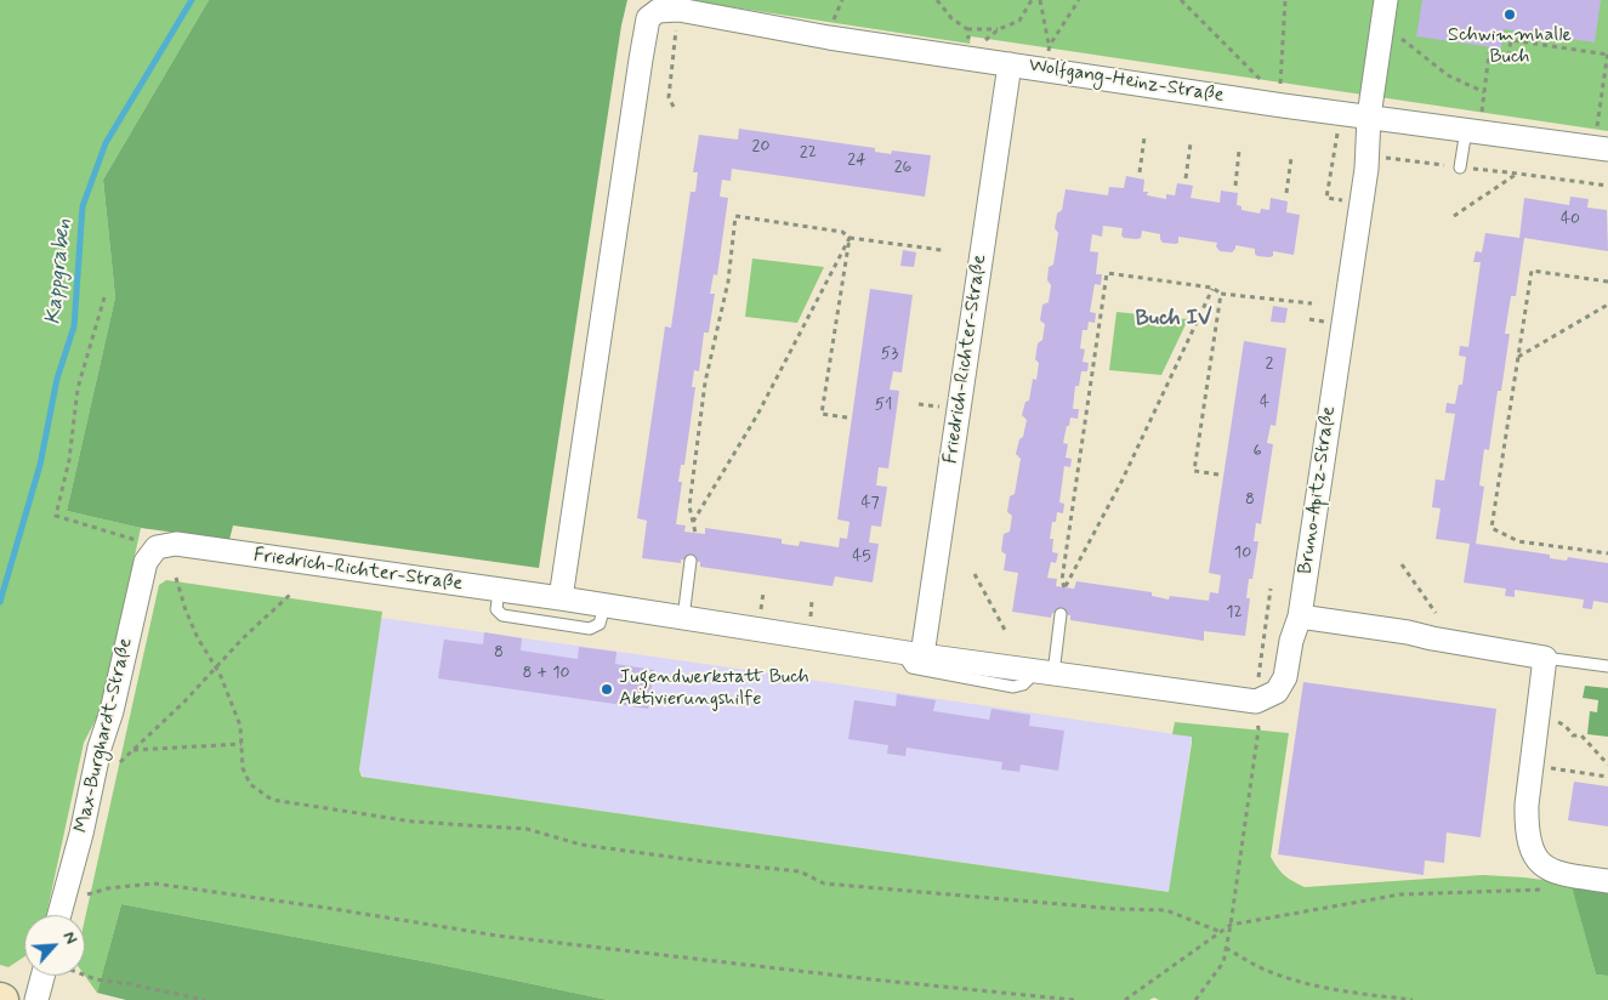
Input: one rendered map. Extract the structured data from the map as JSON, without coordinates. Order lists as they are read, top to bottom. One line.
{"streets":{"street":["Wolfgang-Heinz-Straße","Friedrich-Richter-Straße","Bruno-Apitz-Straße","Max-Burghardt-Straße"]},"crossings":[["Wolfgang-Heinz-Straße","Friedrich-Richter-Straße"],["Wolfgang-Heinz-Straße","Bruno-Apitz-Straße"],["Friedrich-Richter-Straße","Bruno-Apitz-Straße"],["Friedrich-Richter-Straße","Max-Burghardt-Straße"]],"districts":["Buch IV"],"water":["Kappgraben"],"places":["Schwimmhalle Buch","Jugendwerkstatt Buch Aktivierungshilfe"],"house_numbers":["20","22","24","26","40","53","2","4","51","6","8","47","10","45","12","8","8 + 10"],"north":"top right"}
